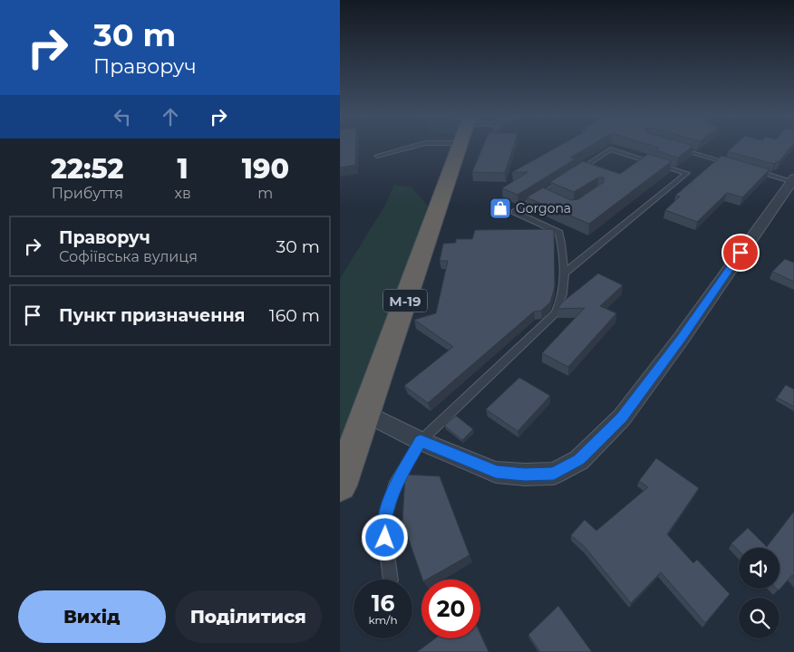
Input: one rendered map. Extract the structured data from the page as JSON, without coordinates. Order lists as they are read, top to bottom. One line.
{"streets":{"highway":["М-19"]},"places":{"shop":["Gorgona"]},"page":{"turn":["30 m","Праворуч"],"eta":["22:52","Прибуття","1","хв","190","m"],"list":[{"name":"Праворуч","note":"Софіївська вулиця","value":"30 m"},{"name":"Пункт призначення","value":"160 m"}],"speed":"16 km/h","limit":"20","buttons":["Вихід","Поділитися"]}}
